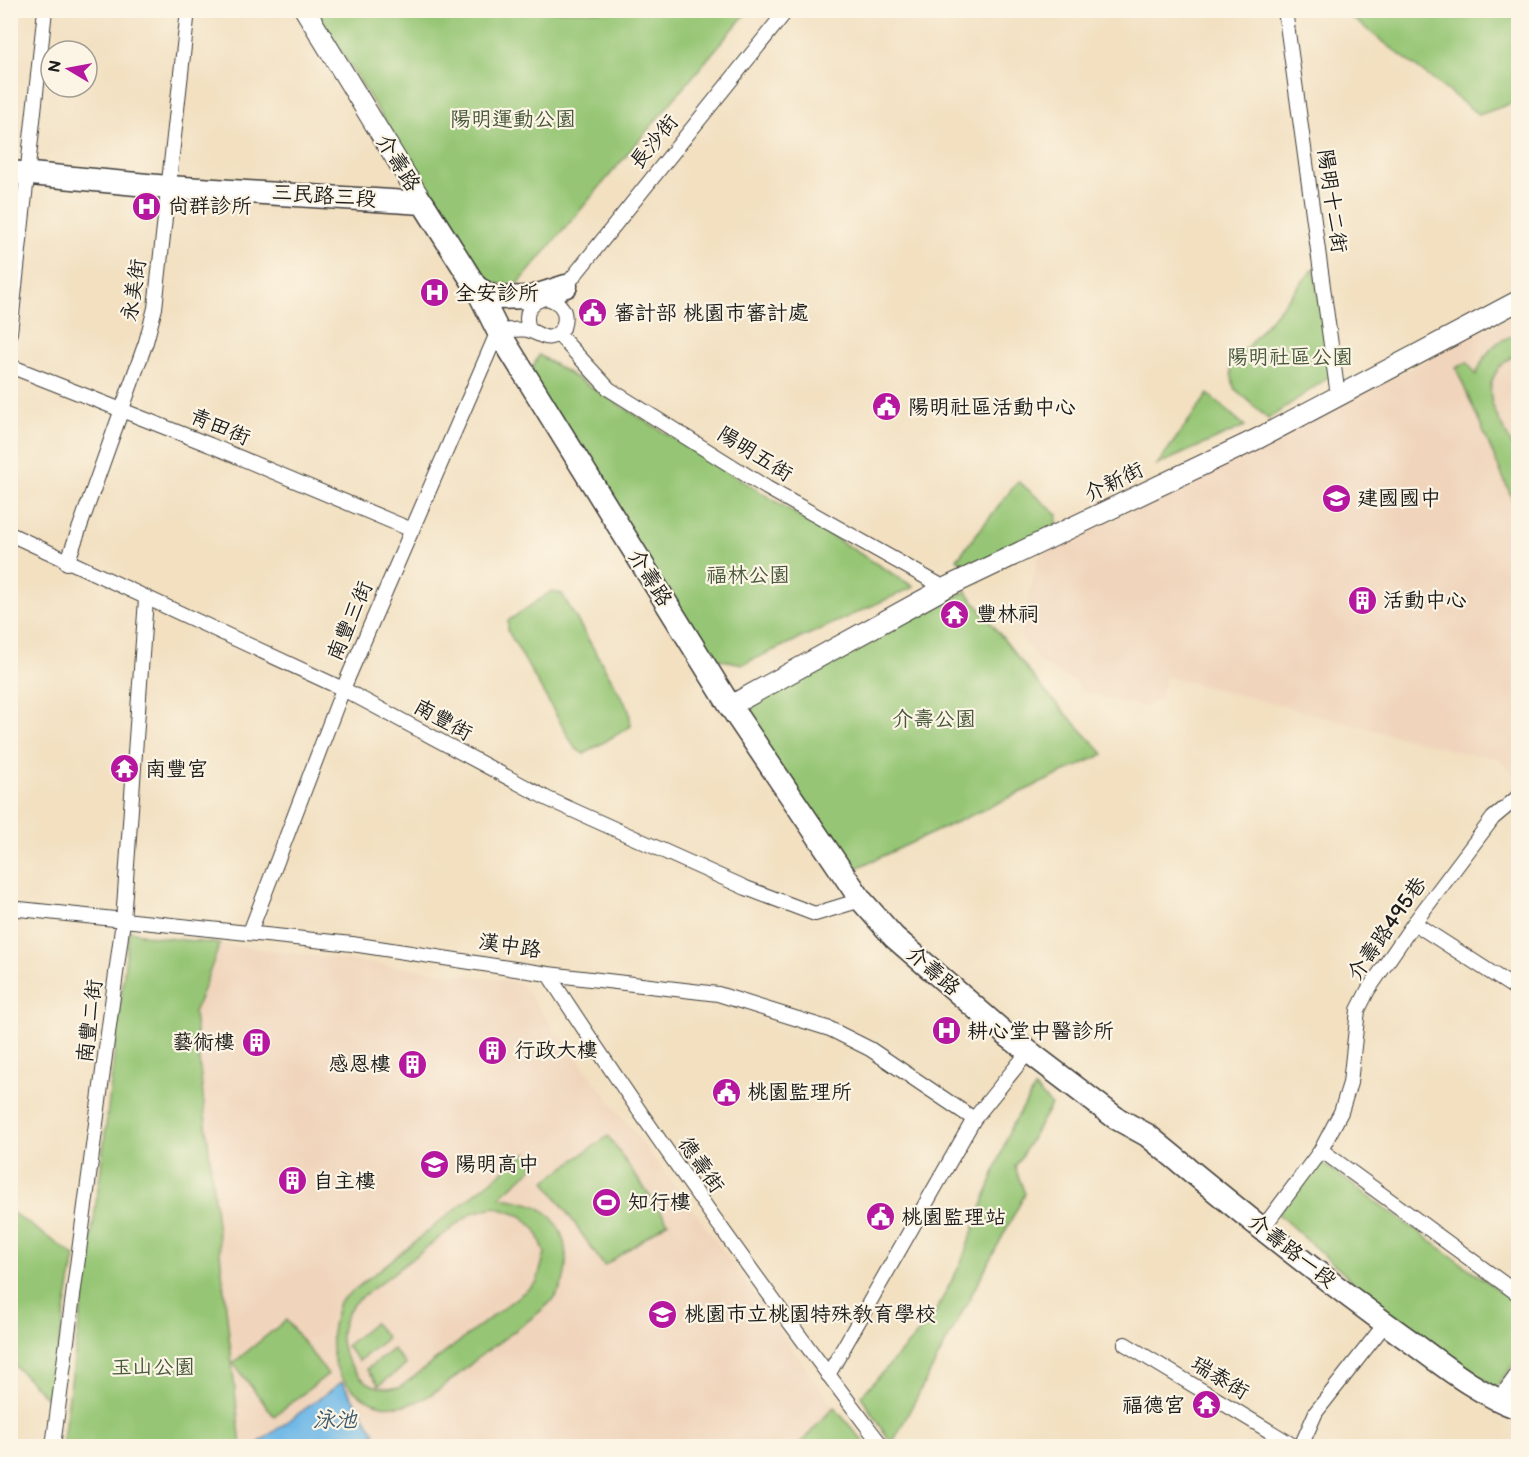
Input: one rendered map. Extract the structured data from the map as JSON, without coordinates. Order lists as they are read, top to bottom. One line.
{"streets":{"main road":["介壽路","三民路三段","介壽路一段"],"street":["長沙街","陽明十二街","永美街","青田街","陽明五街","介新街","南豐三街","南豐街","介壽路495巷","漢中路","南豐二街","德壽街","瑞泰街"]},"crossings":[["長沙街","陽明五街"],["介壽路","三民路三段"],["介壽路","介新街"],["介壽路","南豐三街"],["介壽路","南豐街"],["介壽路","介壽路一段"],["三民路三段","永美街"],["陽明十二街","介新街"],["永美街","青田街"],["永美街","南豐街"],["青田街","南豐三街"],["陽明五街","介新街"],["南豐三街","南豐街"],["南豐三街","漢中路"],["南豐街","南豐二街"],["介壽路495巷","介壽路一段"],["漢中路","南豐二街"],["漢中路","德壽街"]],"water":["泳池"],"parks":["陽明運動公園","陽明社區公園","福林公園","介壽公園","玉山公園"],"places":{"hospital":["尚群診所","全安診所","耕心堂中醫診所"],"public building":["審計部 桃園市審計處","陽明社區活動中心","桃園監理所","桃園監理站"],"school or university":["建國國中","陽明高中","桃園市立桃園特殊教育學校"],"building":["活動中心","藝術樓","行政大樓","感恩樓","自主樓"],"temple":["豐林祠","南豐宮","福德宮"],"sports":["知行樓"]},"north":"left"}
